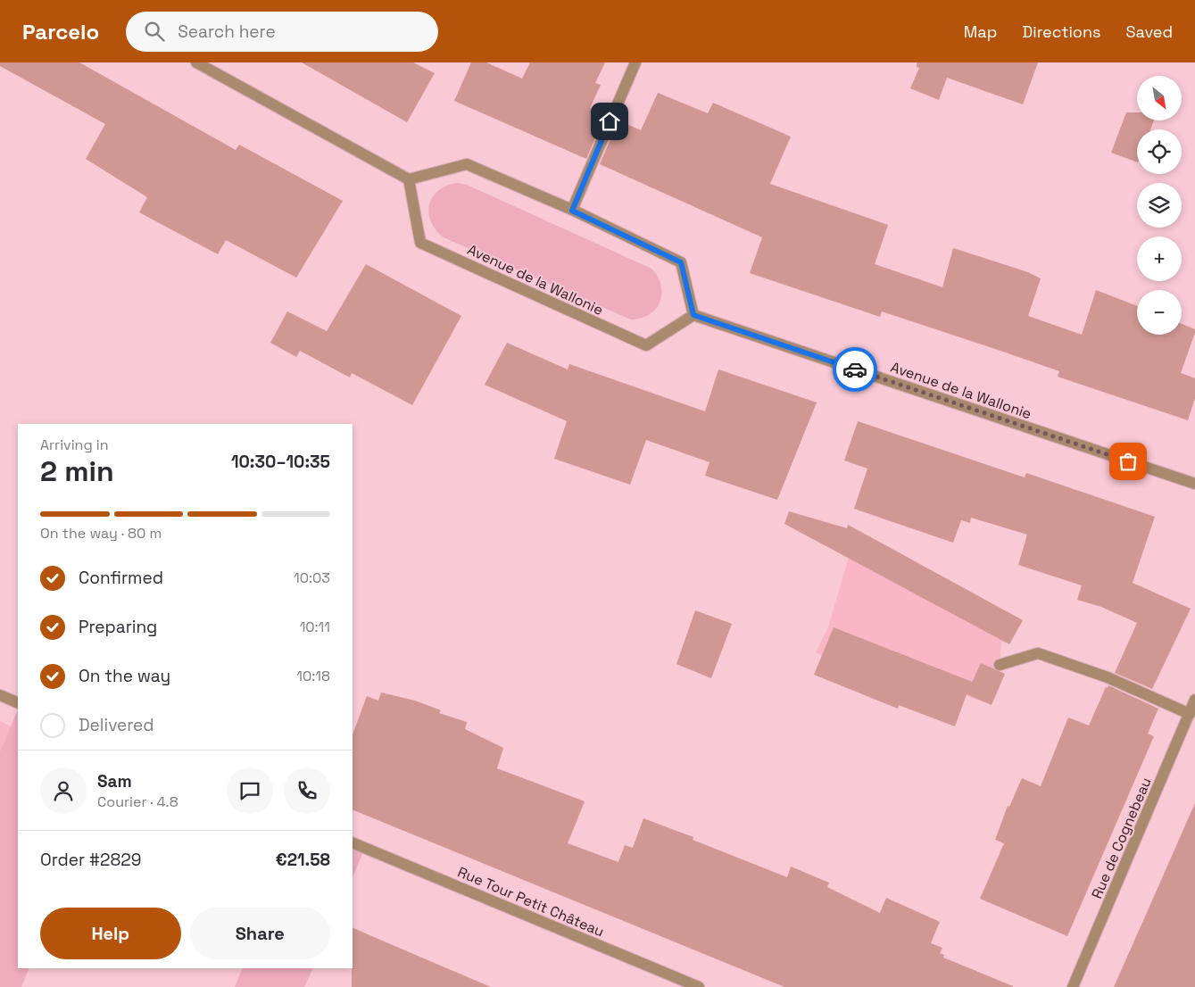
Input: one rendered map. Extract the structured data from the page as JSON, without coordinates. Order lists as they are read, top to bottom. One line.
{"streets":{"street":["Avenue de la Wallonie","Rue de Cognebeau","Rue Tour Petit Château"]},"north":"bottom right","page":{"header":"Parcelo","search":"Search here","nav":["Map","Directions","Saved"],"map_buttons":["+","−"],"heading":["2 min","Arriving in","10:30–10:35"],"panel":["Sam","Courier · 4.8","Order #2829","€21.58"],"bar":"On the way · 80 m","list":[["Confirmed","10:03"],["Preparing","10:11"],["On the way","10:18"],"Delivered"],"buttons":["Help","Share"]}}
